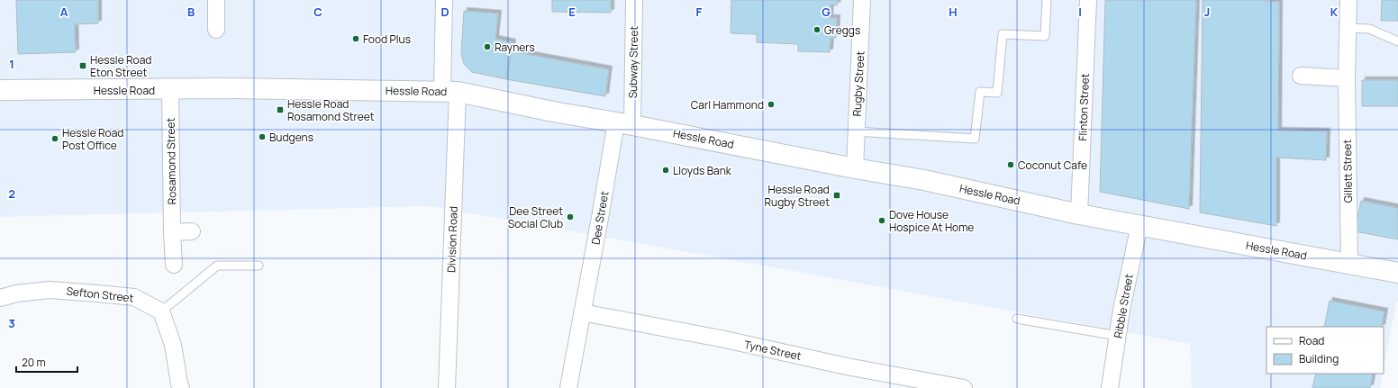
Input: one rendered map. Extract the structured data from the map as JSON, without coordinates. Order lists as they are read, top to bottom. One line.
{"streets":{"street":["Subway Street","Rugby Street","Hessle Road","Flinton Street","Rosamond Street","Gillett Street","Dee Street","Division Road","Sefton Street","Ribble Street","Tyne Street"]},"crossings":[["Subway Street","Hessle Road"],["Subway Street","Dee Street"],["Rugby Street","Hessle Road"],["Hessle Road","Flinton Street"],["Hessle Road","Rosamond Street"],["Hessle Road","Gillett Street"],["Hessle Road","Dee Street"],["Hessle Road","Division Road"],["Hessle Road","Ribble Street"],["Dee Street","Tyne Street"]],"places":{"other":["Greggs","Food Plus","Rayners","Carl Hammond","Budgens","Hessle Road Post Office","Coconut Cafe","Lloyds Bank","Dee Street Social Club","Dove House Hospice At Home"],"transit":["Hessle Road Eton Street","Hessle Road Rosamond Street","Hessle Road Rugby Street"]},"legend":["Road","Building"],"scale_bar":"20 m","grid":{"columns":["A","B","C","D","E","F","G","H","I","J","K"],"rows":["1","2","3"]}}
